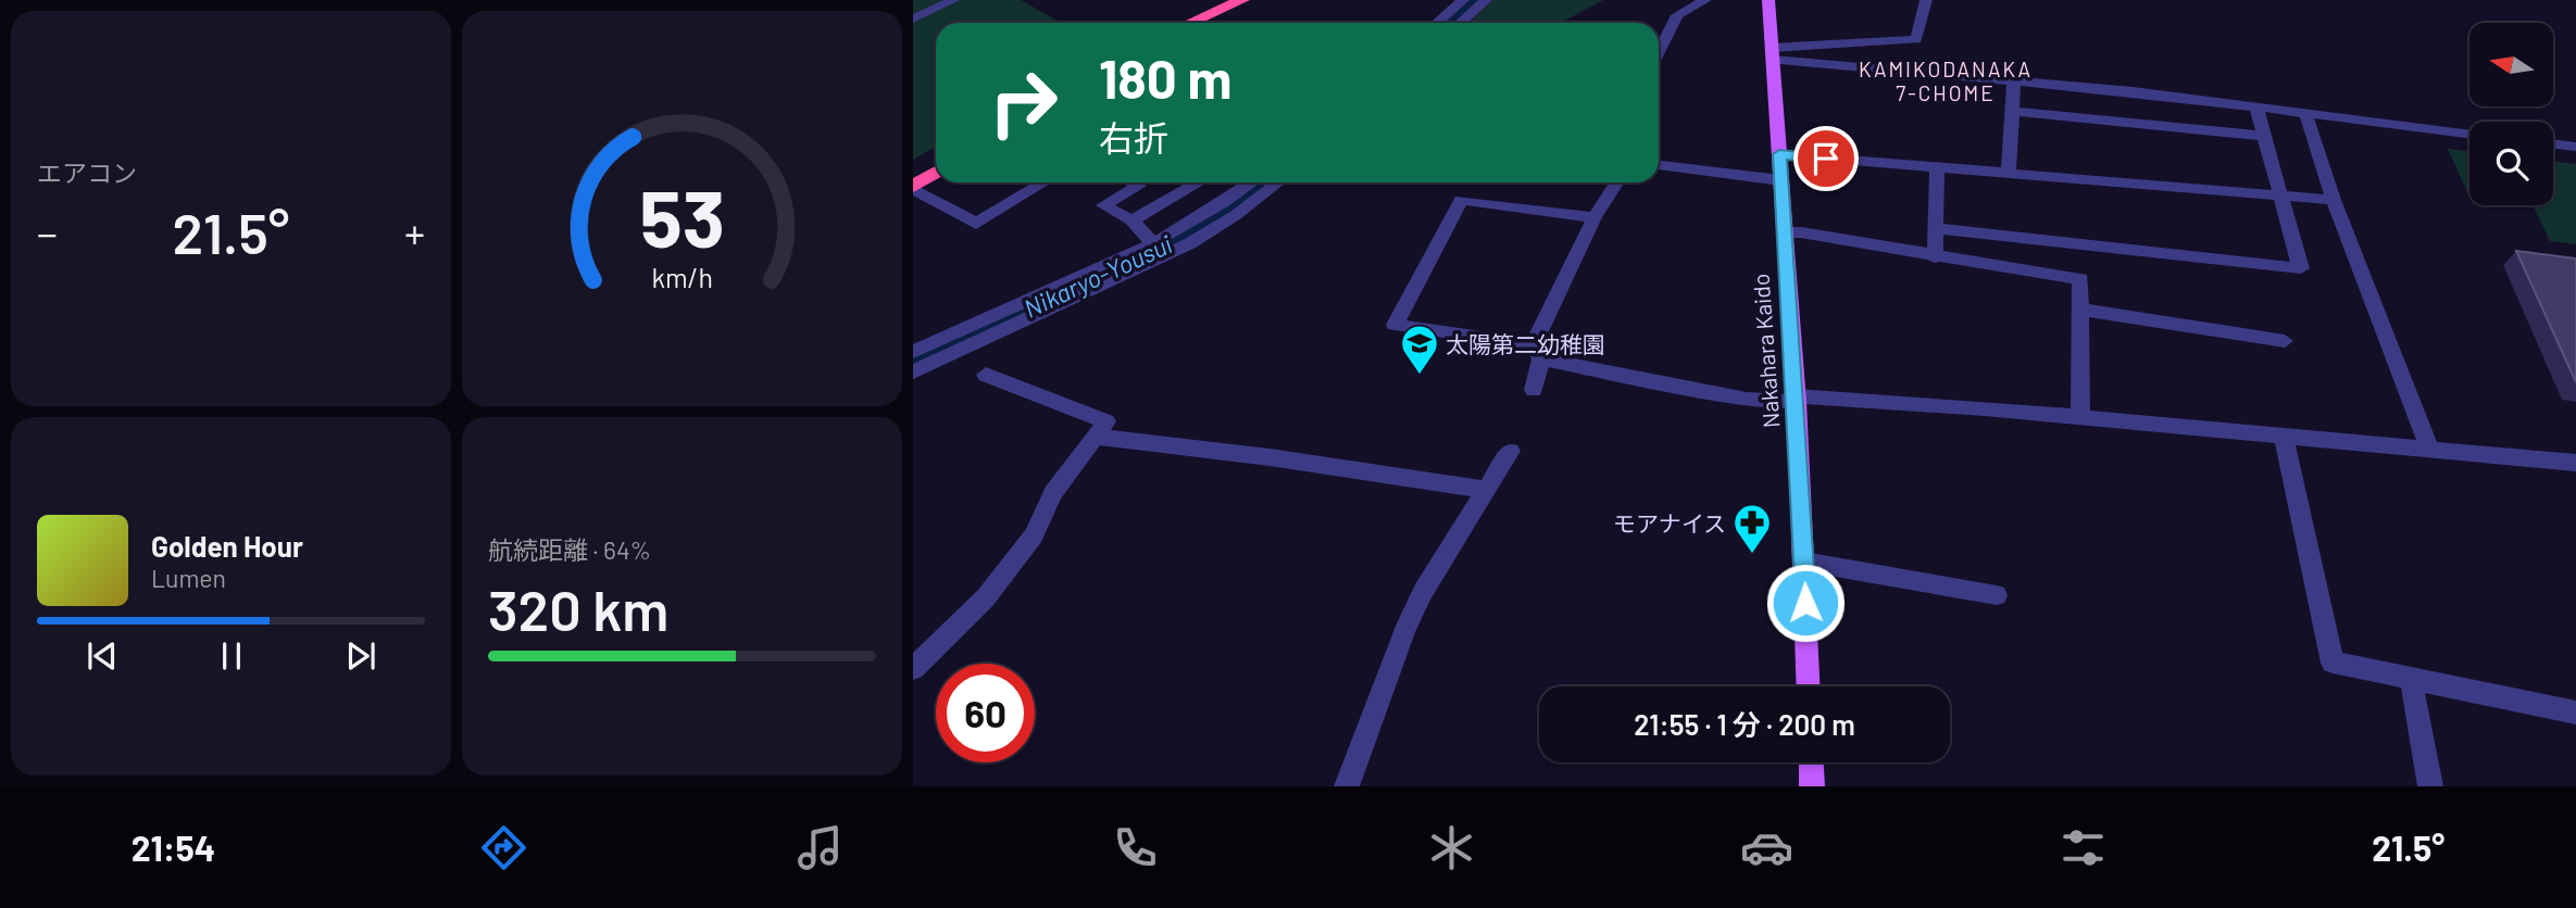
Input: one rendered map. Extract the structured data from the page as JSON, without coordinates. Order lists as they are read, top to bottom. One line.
{"streets":{"main road":["Nakahara Kaido"]},"districts":["KAMIKODANAKA 7-CHOME"],"water":["Nikaryo-Yousui"],"places":{"school or university":["太陽第二幼稚園"],"pharmacy":["モアナイス"]},"north":"left","page":{"tile":["エアコン",["航続距離 · 64%","320 km"]],"turn":["180 m","右折"],"heat":["−","21.5°","+"],"song":["Golden Hour","Lumen"],"limit":"60","trip":"21:55 · 1 分 · 200 m","tabs":["21:54","21.5°"],"gauge":["53","km/h"]}}
